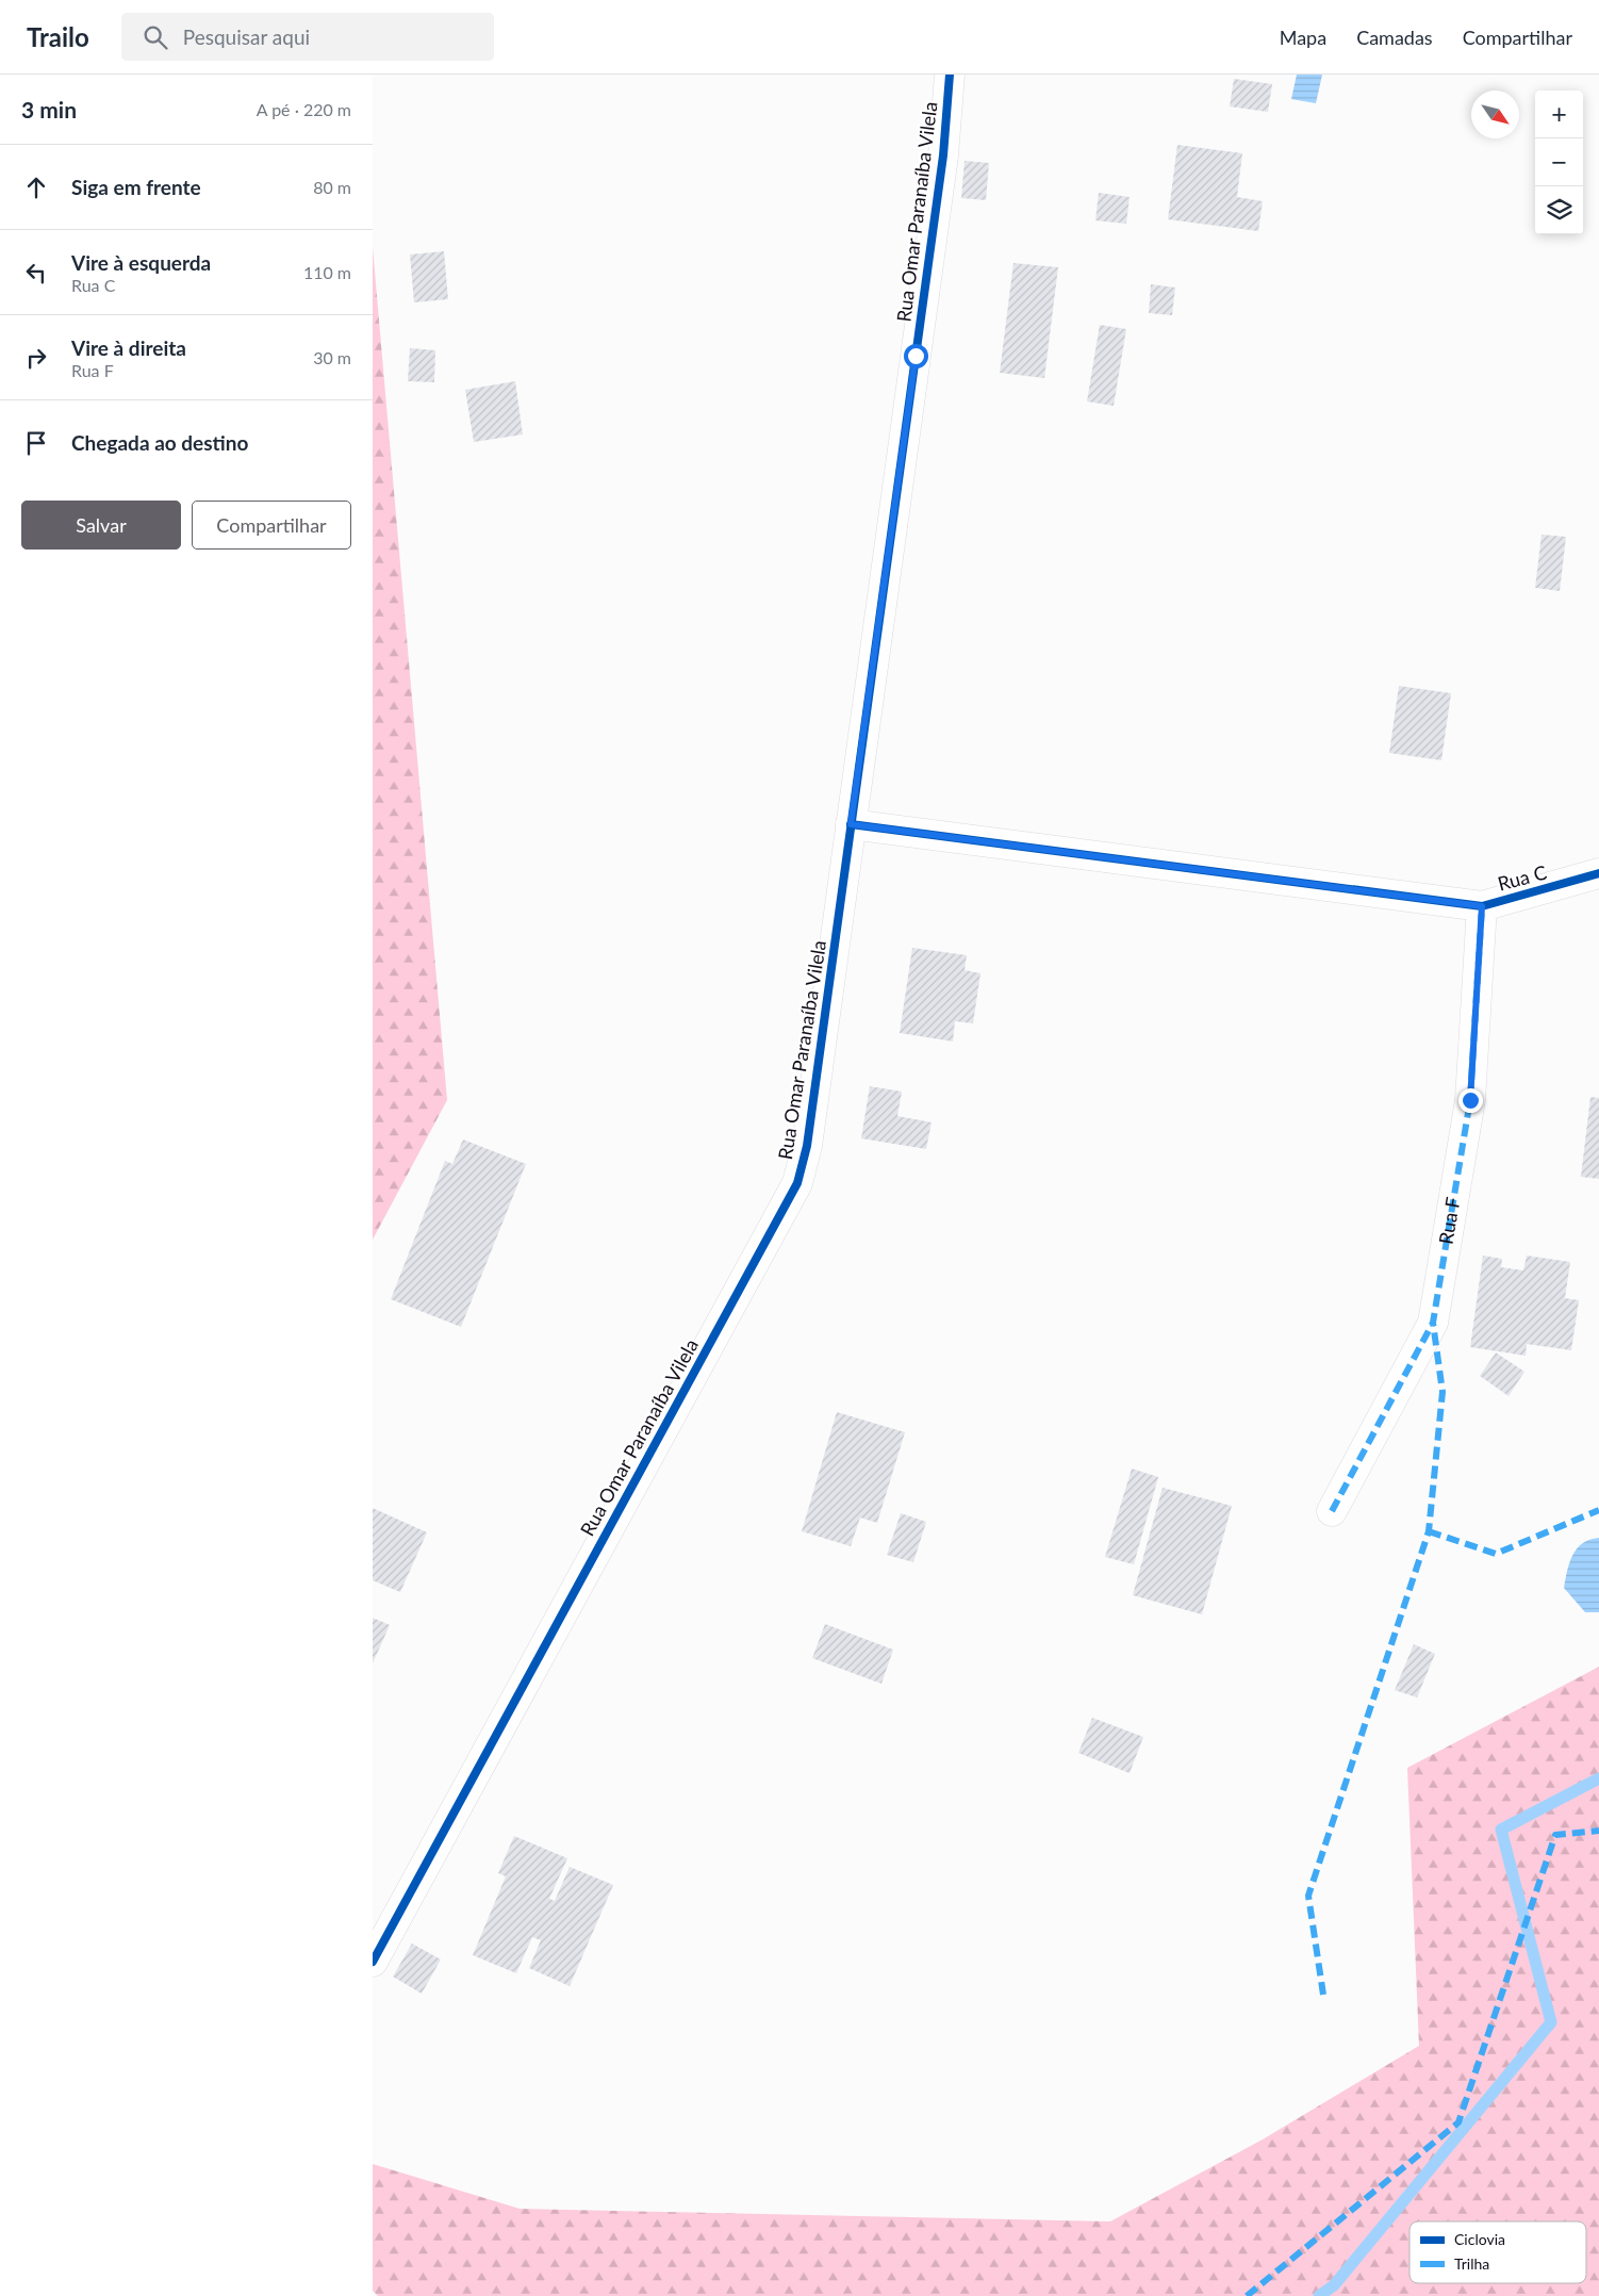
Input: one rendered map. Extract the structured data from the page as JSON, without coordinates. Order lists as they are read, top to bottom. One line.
{"streets":{"street":["Rua Omar Paranaíba Vilela","Rua C","Rua F"]},"crossings":[["Rua Omar Paranaíba Vilela","Rua C"],["Rua C","Rua F"]],"legend":["Ciclovia","Trilha"],"north":"bottom right","page":{"header":"Trailo","search":"Pesquisar aqui","nav":["Mapa","Camadas","Compartilhar"],"heading":["3 min","A pé · 220 m"],"map_buttons":["+","−"],"list":[["Siga em frente","80 m"],["Vire à esquerda","Rua C","110 m"],["Vire à direita","Rua F","30 m"],"Chegada ao destino"],"buttons":["Salvar","Compartilhar"]}}
